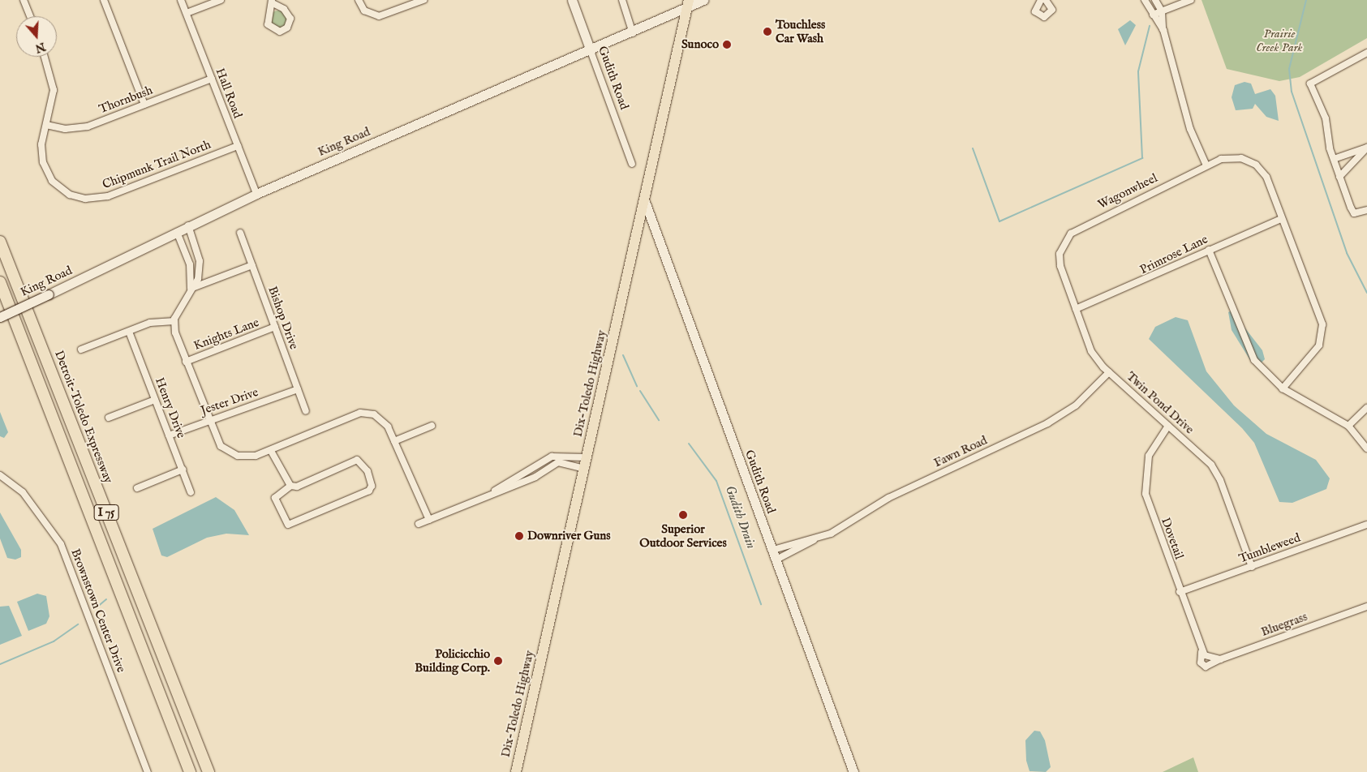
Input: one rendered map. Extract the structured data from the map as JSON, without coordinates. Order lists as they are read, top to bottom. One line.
{"streets":{"highway":["Detroit-Toledo Expressway","I 75"],"main road":["Gudith Road","King Road","Dix-Toledo Highway"],"street":["Hall Road","Thornbush","Chipmunk Trail North","Wagonwheel","Primrose Lane","Bishop Drive","Knights Lane","Jester Drive","Twin Pond Drive","Henry Drive","Fawn Road","Dovetail","Tumbleweed","Brownstown Center Drive","Bluegrass"]},"crossings":[["Gudith Road","King Road"],["Gudith Road","Dix-Toledo Highway"],["Gudith Road","Fawn Road"],["Hall Road","Thornbush"],["Hall Road","King Road"],["Hall Road","Chipmunk Trail North"],["Thornbush","Chipmunk Trail North"],["King Road","Dix-Toledo Highway"],["Wagonwheel","Primrose Lane"],["Wagonwheel","Twin Pond Drive"],["Primrose Lane","Twin Pond Drive"],["Bishop Drive","Knights Lane"],["Bishop Drive","Jester Drive"],["Jester Drive","Henry Drive"],["Twin Pond Drive","Fawn Road"],["Twin Pond Drive","Dovetail"],["Twin Pond Drive","Tumbleweed"],["Dovetail","Tumbleweed"],["Dovetail","Bluegrass"]],"water":["Gudith Drain"],"parks":["Prairie Creek Park"],"places":["Touchless Car Wash","Sunoco","Superior Outdoor Services","Downriver Guns","Policicchio Building Corp."],"north":"bottom"}
